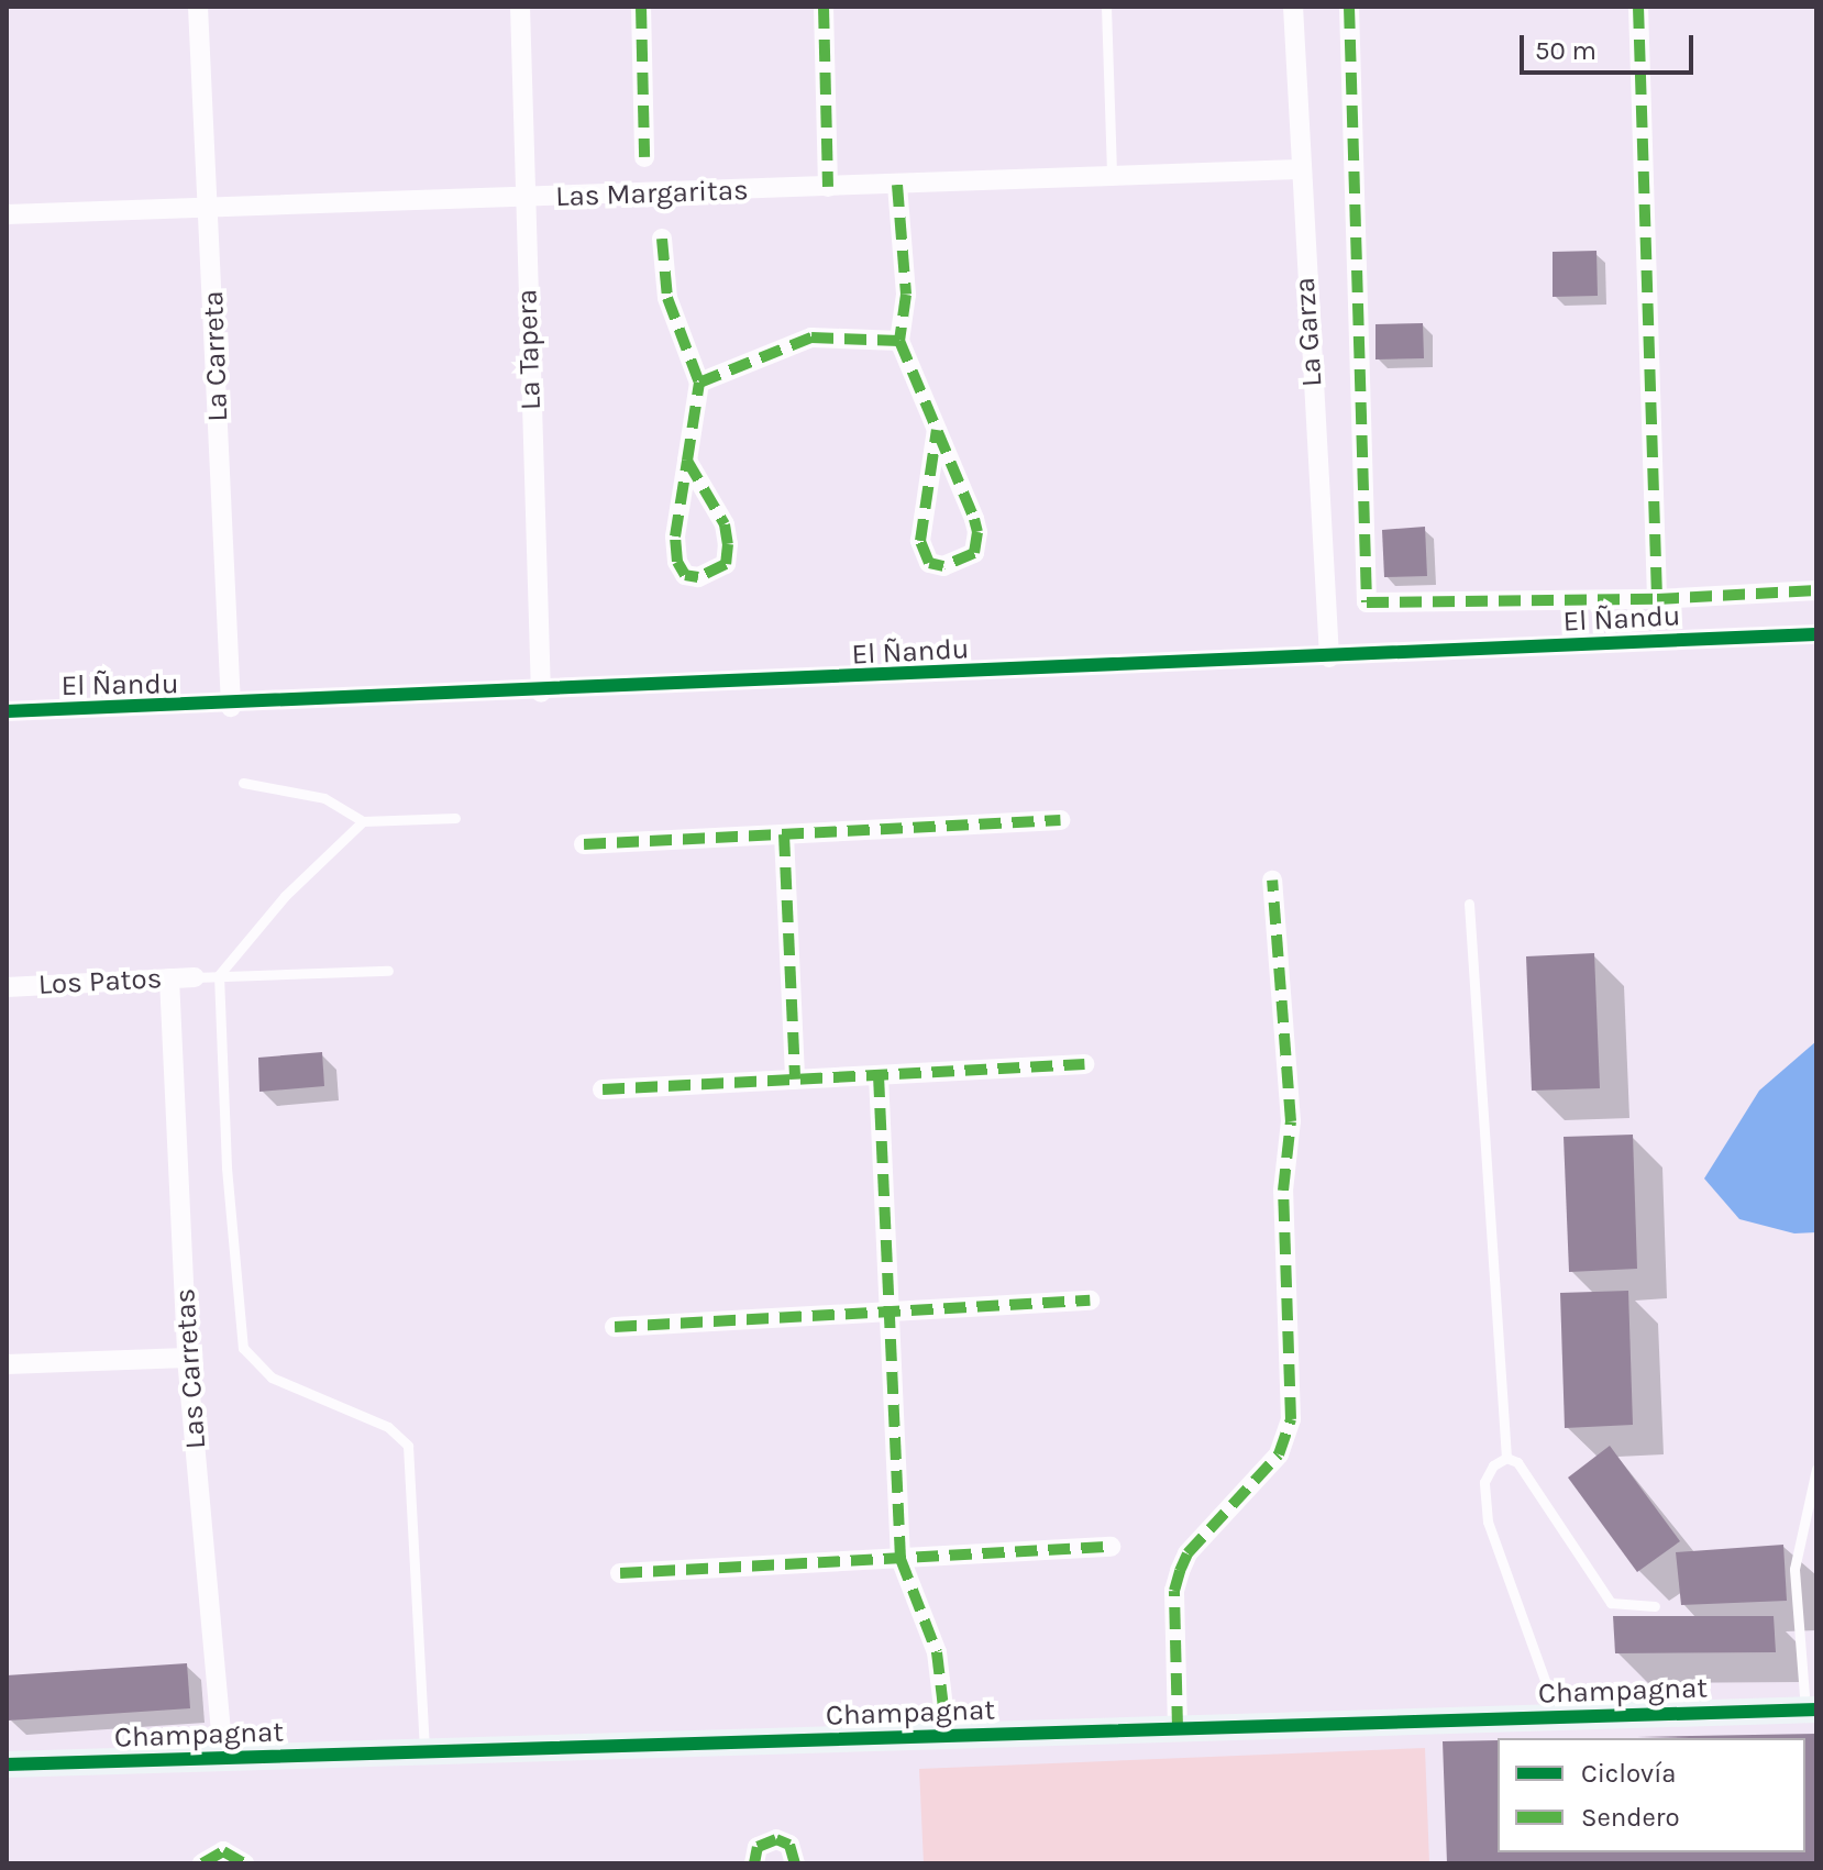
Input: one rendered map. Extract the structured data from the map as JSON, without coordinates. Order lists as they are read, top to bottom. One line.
{"streets":{"street":["Las Margaritas","La Garza","La Tapera","La Carreta","El Ñandu","Los Patos","Las Carretas","Champagnat"]},"crossings":[["Las Margaritas","La Garza"],["Las Margaritas","La Tapera"],["Las Margaritas","La Carreta"],["La Garza","El Ñandu"],["La Tapera","El Ñandu"],["La Carreta","El Ñandu"],["Los Patos","Las Carretas"],["Las Carretas","Champagnat"]],"legend":["Ciclovía","Sendero"],"scale_bar":"50 m"}
